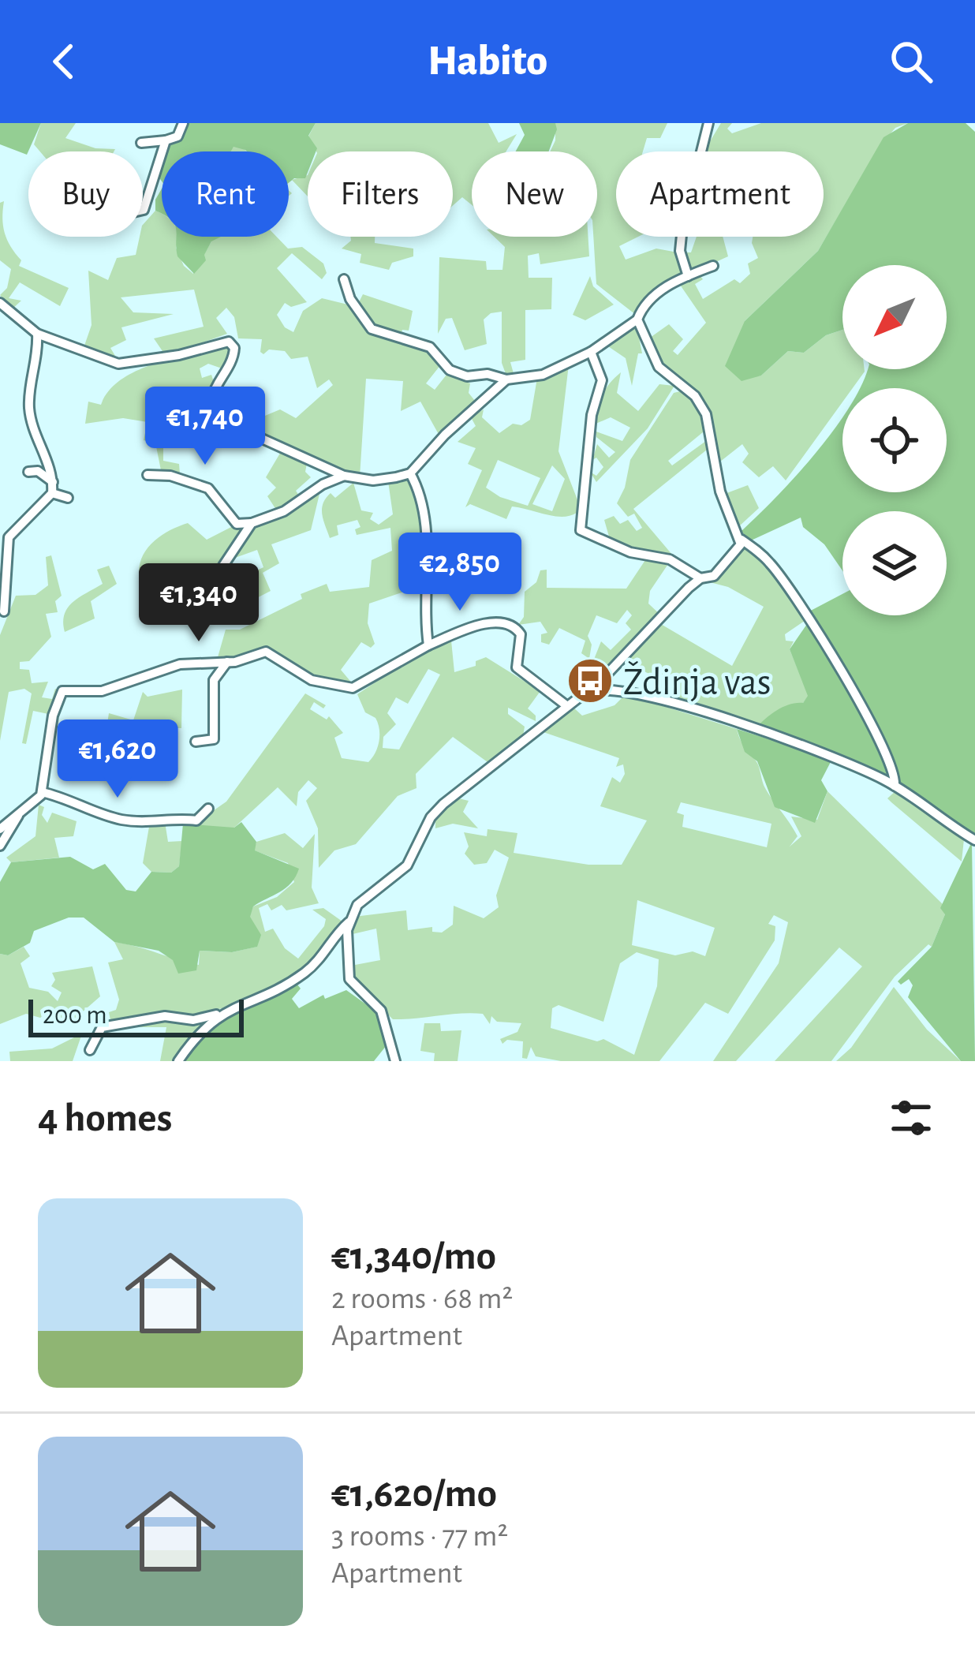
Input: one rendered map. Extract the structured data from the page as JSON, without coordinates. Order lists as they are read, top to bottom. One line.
{"places":{"bus stop":["Ždinja vas"]},"scale_bar":"200 m","north":"bottom left","page":{"header":"Habito","chip":["Buy","Rent","Filters","New","Apartment"],"price":["€1,740","€2,850","€1,340","€1,620"],"scale":"200 m","heading":"4 homes","list":[{"name":"€1,340/mo","note":"2 rooms · 68 m² · Apartment"},{"name":"€1,620/mo","note":"3 rooms · 77 m² · Apartment"}]}}
